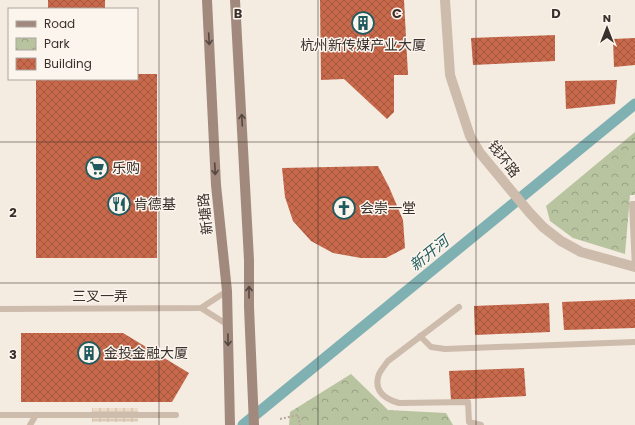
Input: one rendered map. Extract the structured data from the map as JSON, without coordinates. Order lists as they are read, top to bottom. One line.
{"streets":{"main road":["新塘路"],"street":["钱环路"],"lane":["三叉一弄"]},"water":["新开河"],"places":{"building":["杭州新传媒产业大厦","金投金融大厦"],"supermarket":["乐购"],"restaurant":["肯德基"],"church":["会崇一堂"]},"legend":["Road","Park","Building"],"north":"top","grid":{"columns":["B","C","D"],"rows":["2","3"]}}
